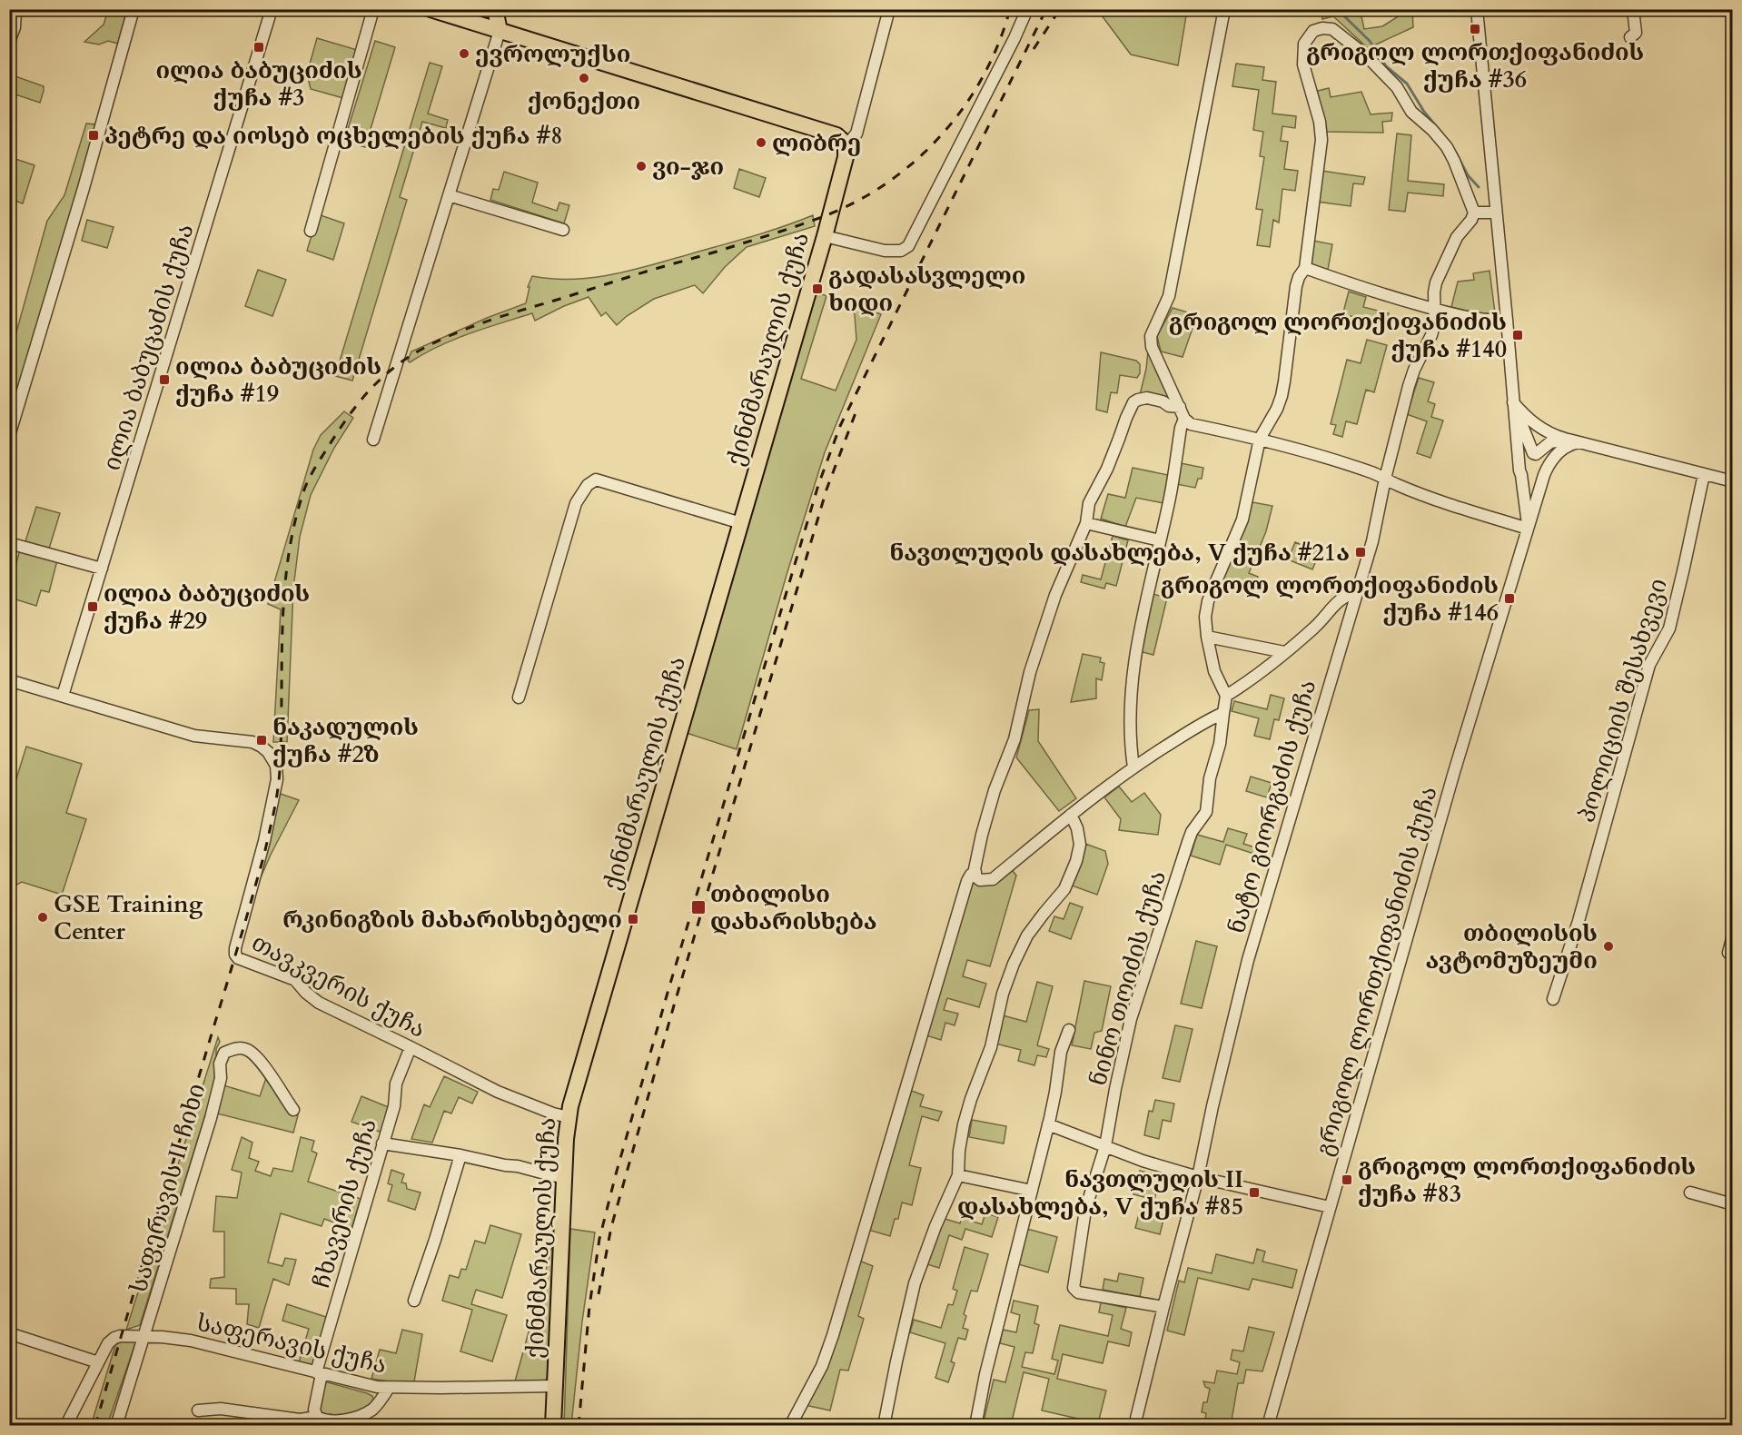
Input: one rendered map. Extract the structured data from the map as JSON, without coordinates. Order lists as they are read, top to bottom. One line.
{"streets":{"main road":["ქინძმარაულის ქუჩა"],"street":["ილია ბაბუცაძის ქუჩა","პოლიციის შესახვევი","ნატო გიორგაძის ქუჩა","გრიგოლ ლორთქიფანიძის ქუჩა","ნინო თოიძის ქუჩა","თავკვერის ქუჩა","საფერავის II ჩიხი","ჩხავერის ქუჩა","საფერავის ქუჩა"]},"crossings":[["ილია ბაბუცაძის ქუჩა","თავკვერის ქუჩა"],["ქინძმარაულის ქუჩა","თავკვერის ქუჩა"],["ქინძმარაულის ქუჩა","საფერავის ქუჩა"],["ნატო გიორგაძის ქუჩა","ნინო თოიძის ქუჩა"],["თავკვერის ქუჩა","ჩხავერის ქუჩა"],["საფერავის II ჩიხი","საფერავის ქუჩა"],["ჩხავერის ქუჩა","საფერავის ქუჩა"]],"places":{"transit":["გრიგოლ ლორთქიფანიძის ქუჩა #36","ილია ბაბუციძის ქუჩა #3","პეტრე და იოსებ ოცხელების ქუჩა #8","გადასასვლელი ხიდი","გრიგოლ ლორთქიფანიძის ქუჩა #140","ილია ბაბუციძის ქუჩა #19","ნავთლუღის დასახლება, V ქუჩა #21ა","გრიგოლ ლორთქიფანიძის ქუჩა #146","ილია ბაბუციძის ქუჩა #29","ნაკადულის ქუჩა #2ზ","თბილისი დახარისხება","რკინიგზის მახარისხებელი","გრიგოლ ლორთქიფანიძის ქუჩა #83","ნავთლუღის II დასახლება, V ქუჩა #85"],"other":["ევროლუქსი","ქონექთი","ლიბრე","ვი-ჯი","GSE Training Center","თბილისის ავტომუზეუმი"]}}
